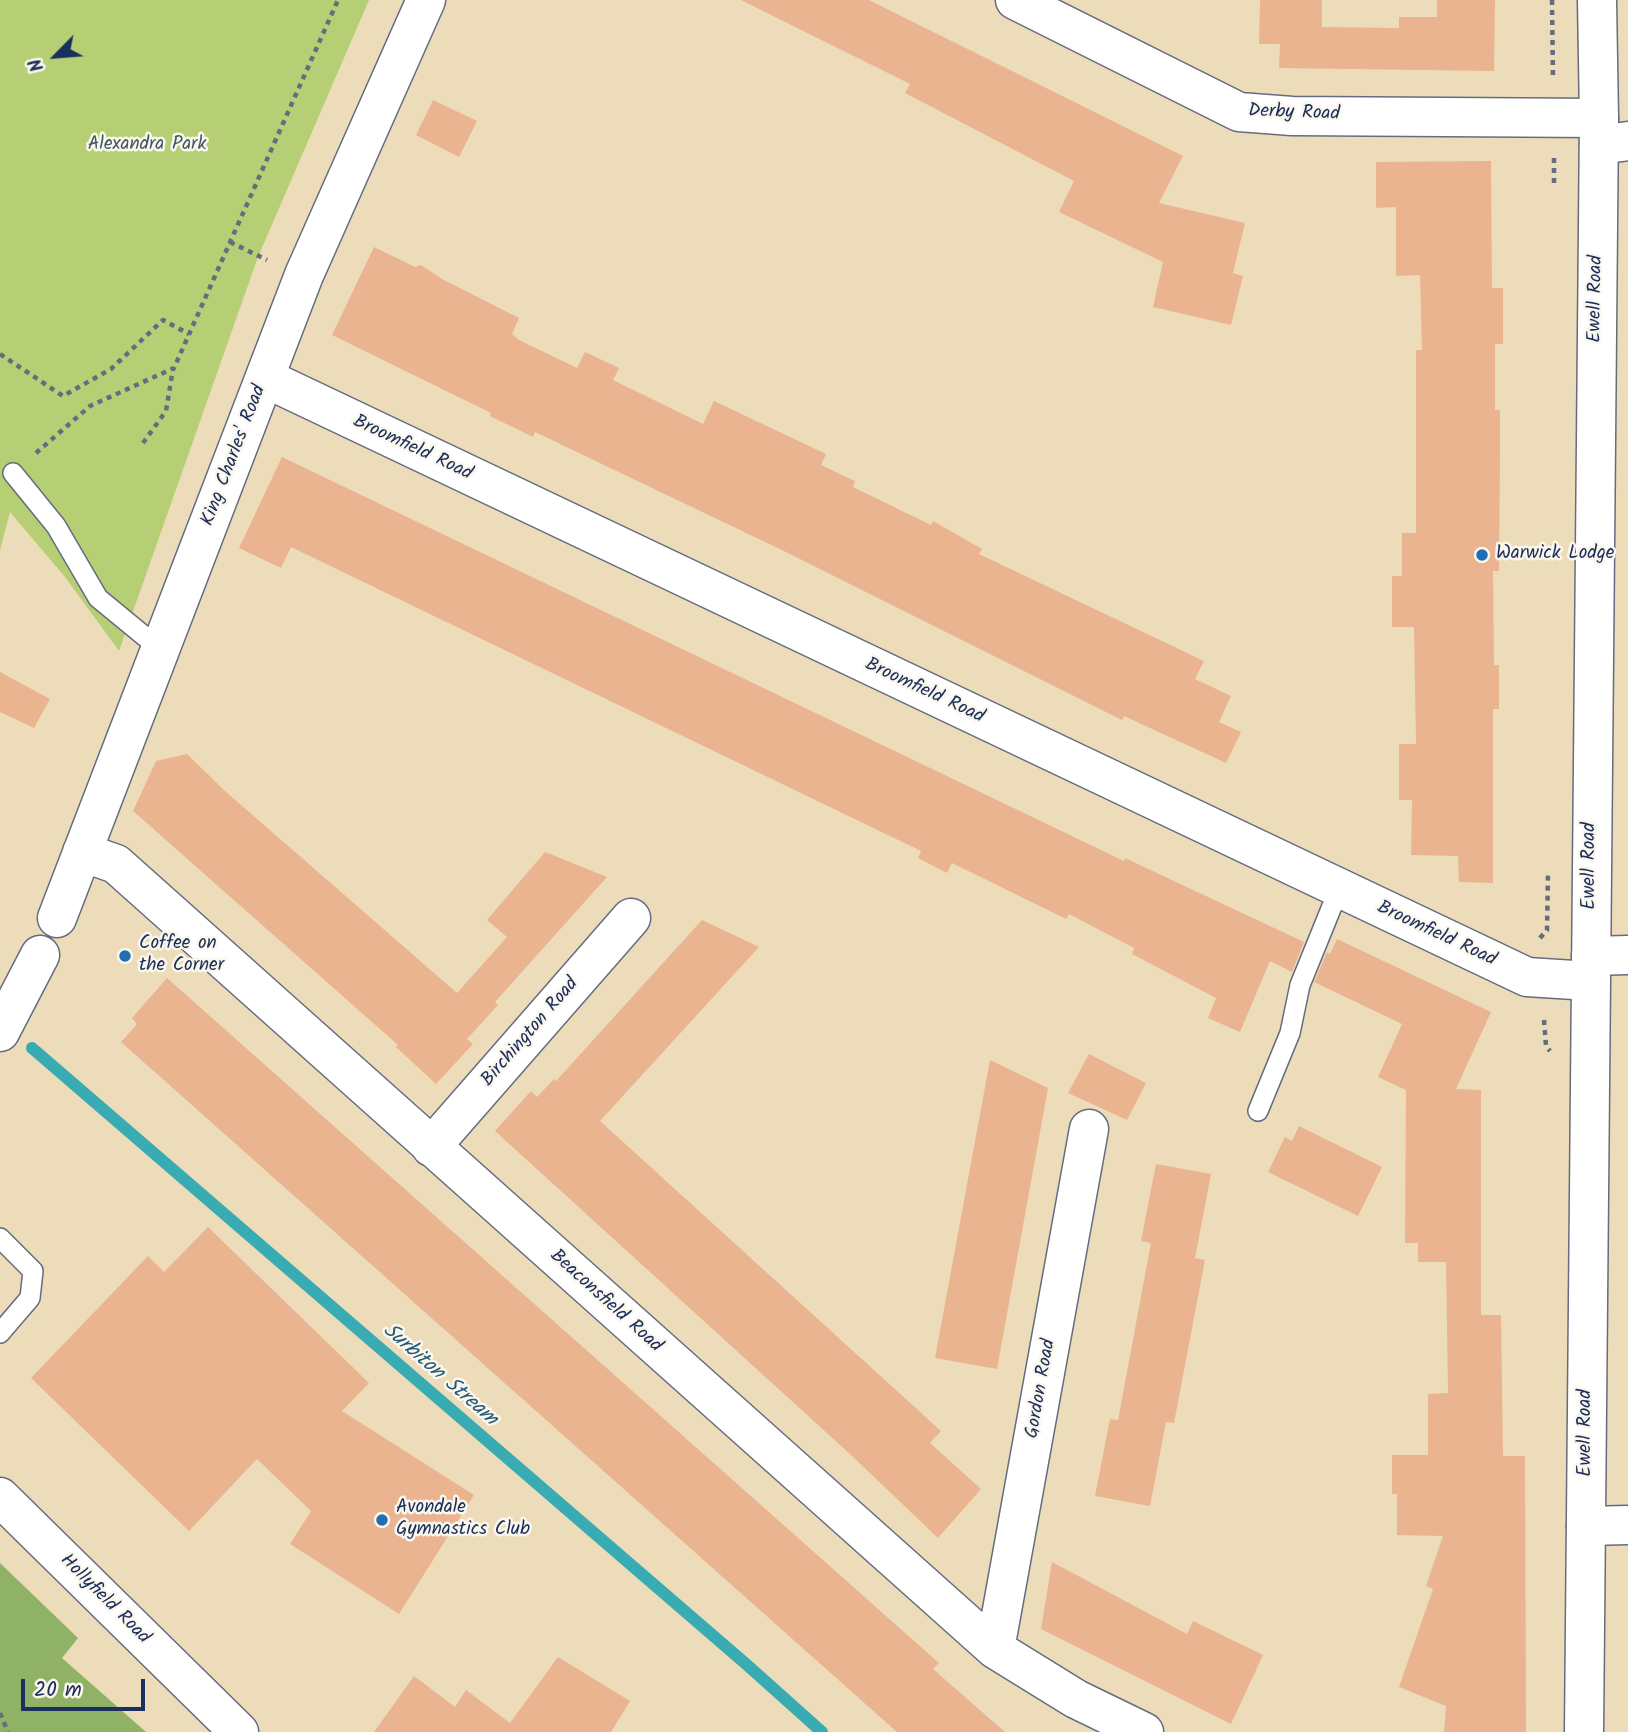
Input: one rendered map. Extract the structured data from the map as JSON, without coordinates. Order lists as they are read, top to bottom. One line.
{"streets":{"street":["Derby Road","Ewell Road","Broomfield Road","King Charles' Road","Birchington Road","Beaconsfield Road","Gordon Road","Hollyfield Road"]},"crossings":[["Derby Road","Ewell Road"],["Ewell Road","Broomfield Road"],["Broomfield Road","King Charles' Road"],["King Charles' Road","Beaconsfield Road"],["Birchington Road","Beaconsfield Road"],["Beaconsfield Road","Gordon Road"]],"water":["Surbiton Stream"],"parks":["Alexandra Park"],"places":["Warwick Lodge","Coffee on the Corner","Avondale Gymnastics Club"],"scale_bar":"20 m","north":"bottom left"}
